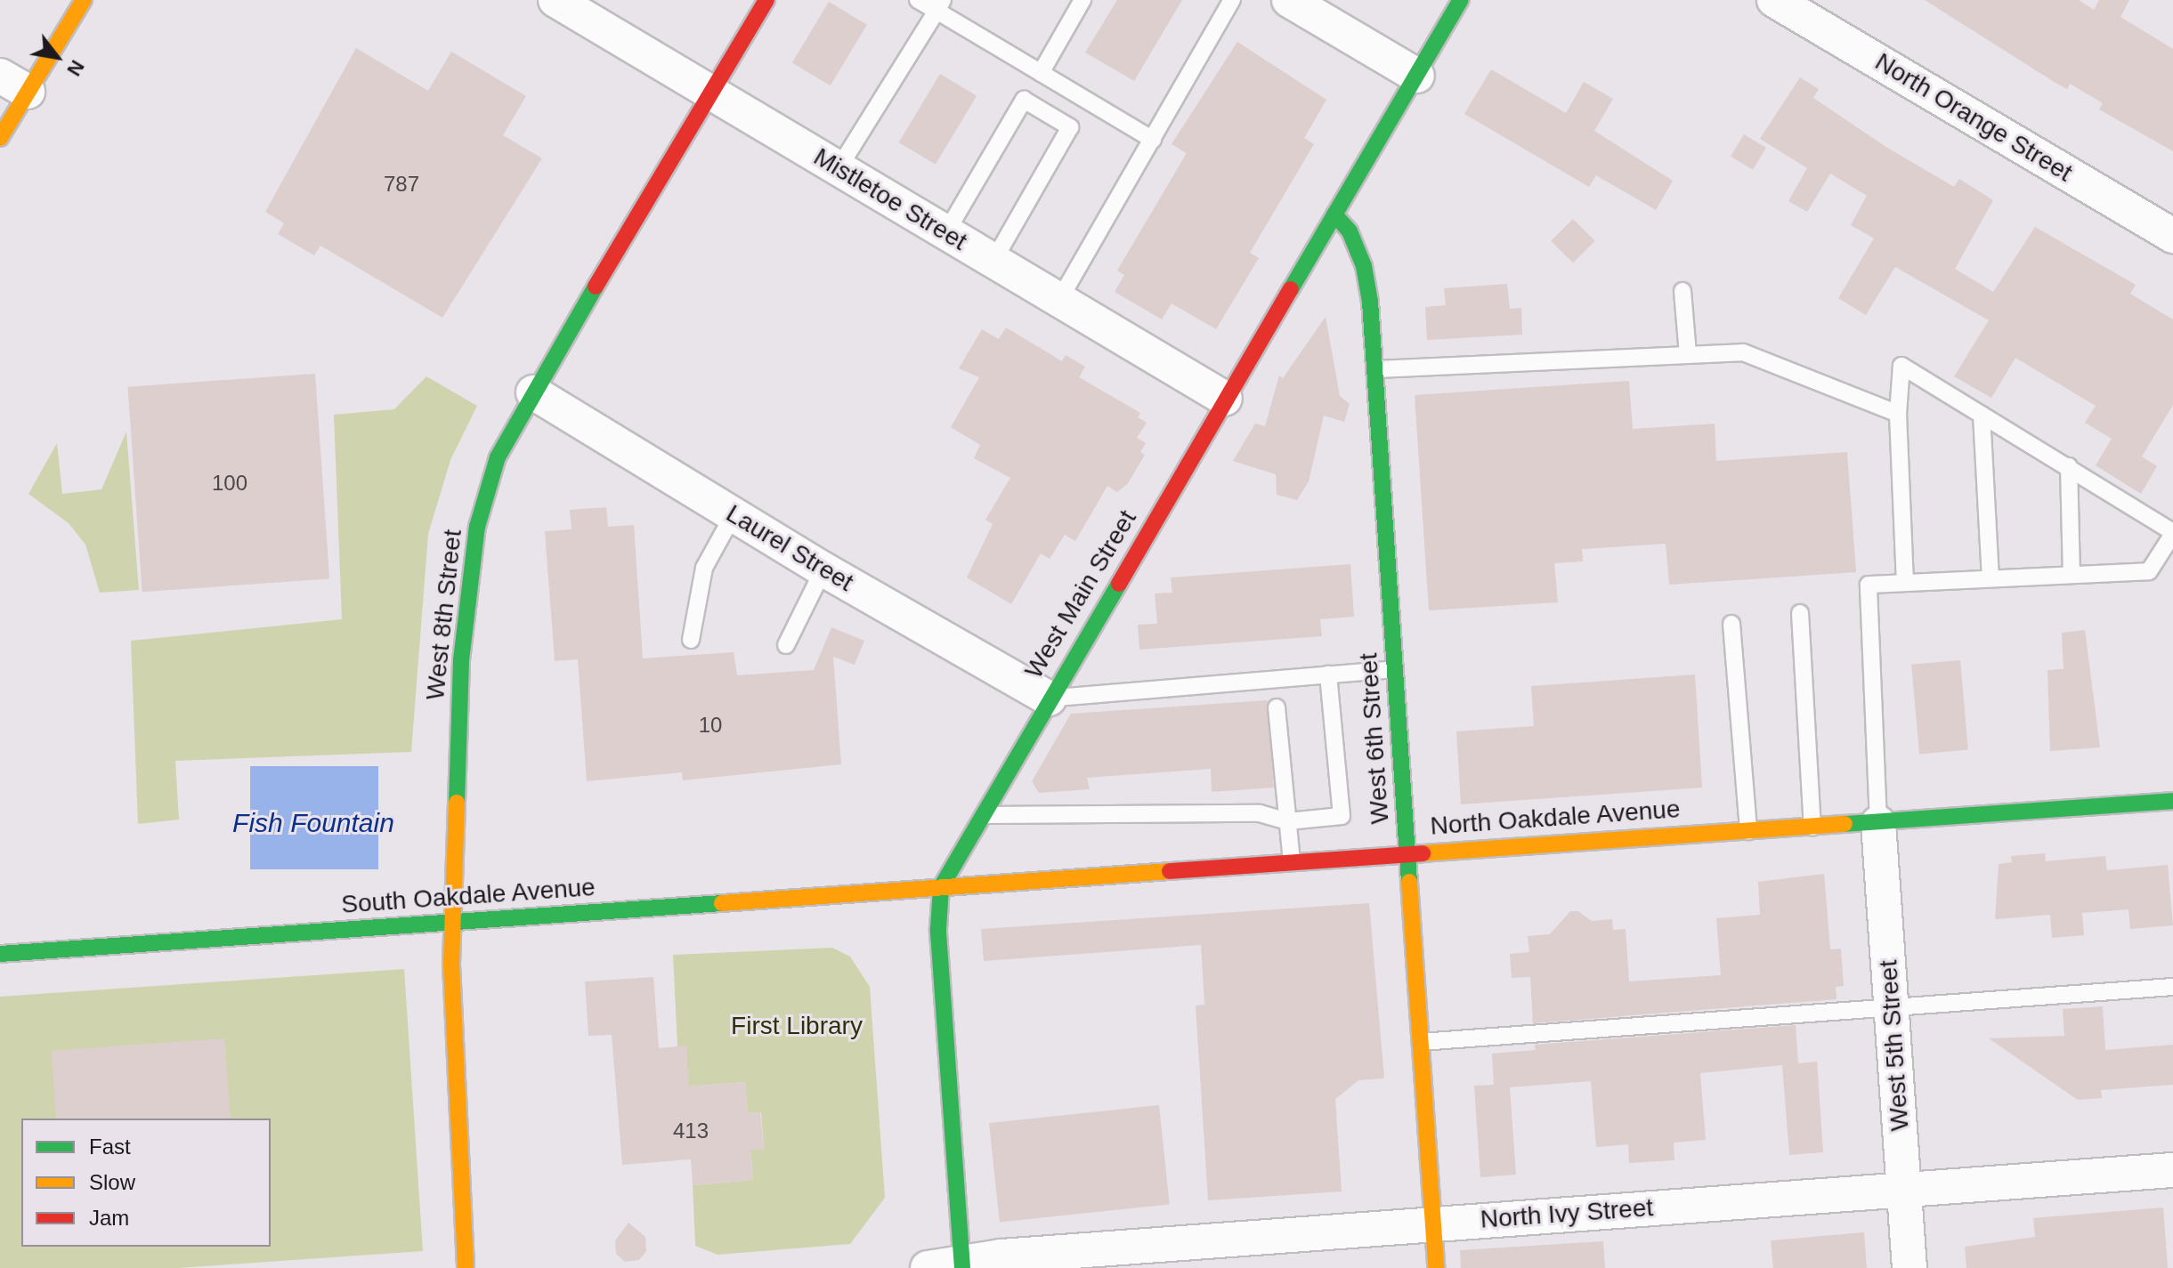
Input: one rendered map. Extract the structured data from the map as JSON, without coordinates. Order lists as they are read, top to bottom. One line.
{"streets":{"street":["North Orange Street","Mistletoe Street","Laurel Street","West Main Street","West 8th Street","West 6th Street","North Oakdale Avenue","South Oakdale Avenue","West 5th Street","North Ivy Street"]},"crossings":[["Mistletoe Street","West Main Street"],["Mistletoe Street","West 8th Street"],["Laurel Street","West Main Street"],["Laurel Street","West 8th Street"],["West Main Street","West 6th Street"],["West Main Street","North Oakdale Avenue"],["West Main Street","South Oakdale Avenue"],["West Main Street","North Ivy Street"],["West 8th Street","South Oakdale Avenue"],["West 6th Street","North Oakdale Avenue"],["West 6th Street","North Ivy Street"],["North Oakdale Avenue","South Oakdale Avenue"],["North Oakdale Avenue","West 5th Street"],["West 5th Street","North Ivy Street"]],"water":["Fish Fountain"],"parks":["First Library"],"house_numbers":["787","100","10","413"],"legend":["Fast","Slow","Jam"],"north":"bottom right"}
